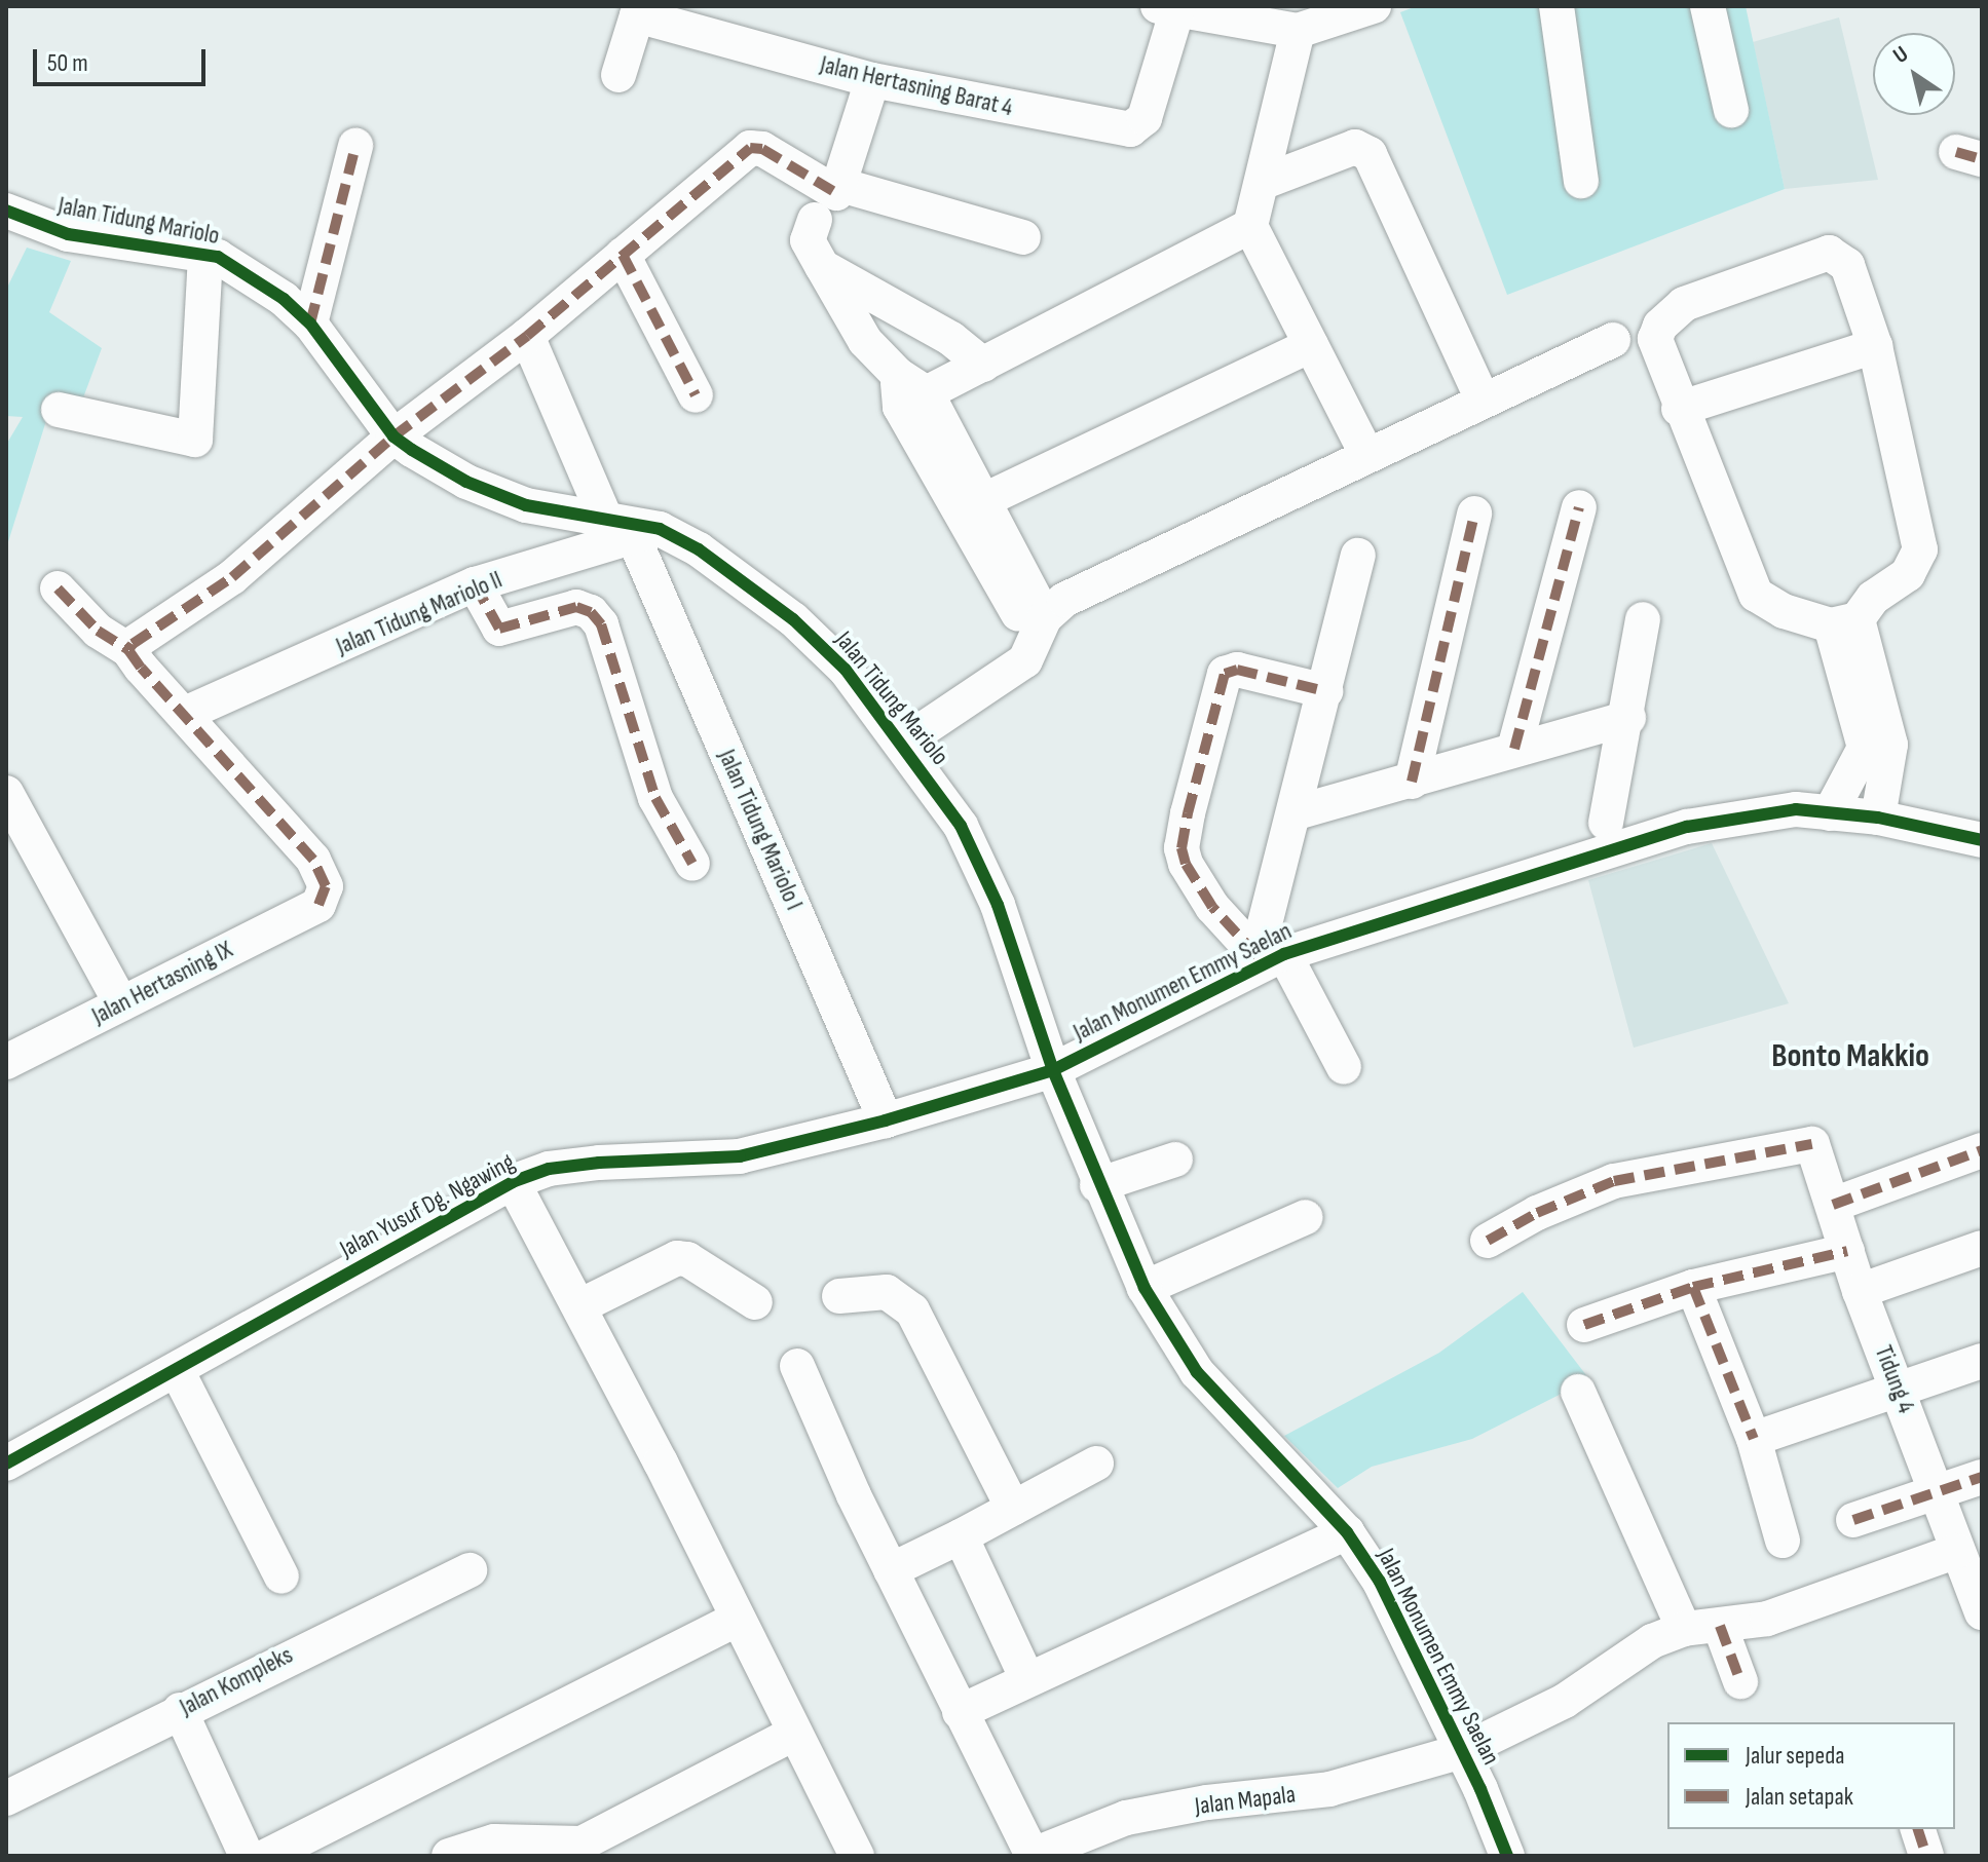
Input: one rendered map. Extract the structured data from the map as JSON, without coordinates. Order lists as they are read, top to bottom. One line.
{"streets":{"street":["Jalan Hertasning Barat 4","Jalan Tidung Mariolo","Jalan Tidung Mariolo II","Jalan Tidung Mariolo I","Jalan Monumen Emmy Saelan","Jalan Hertasning IX","Jalan Yusuf Dg. Ngawing","Tidung 4","Jalan Kompleks","Jalan Mapala"]},"crossings":[["Jalan Tidung Mariolo","Jalan Tidung Mariolo II"],["Jalan Tidung Mariolo","Jalan Tidung Mariolo I"],["Jalan Tidung Mariolo","Jalan Monumen Emmy Saelan"],["Jalan Tidung Mariolo","Jalan Yusuf Dg. Ngawing"],["Jalan Tidung Mariolo II","Jalan Tidung Mariolo I"],["Jalan Tidung Mariolo II","Jalan Hertasning IX"],["Jalan Tidung Mariolo I","Jalan Yusuf Dg. Ngawing"],["Jalan Monumen Emmy Saelan","Jalan Yusuf Dg. Ngawing"],["Jalan Monumen Emmy Saelan","Jalan Mapala"],["Tidung 4","Jalan Mapala"]],"districts":["Bonto Makkio"],"legend":["Jalur sepeda","Jalan setapak"],"scale_bar":"50 m","north":"top left"}
